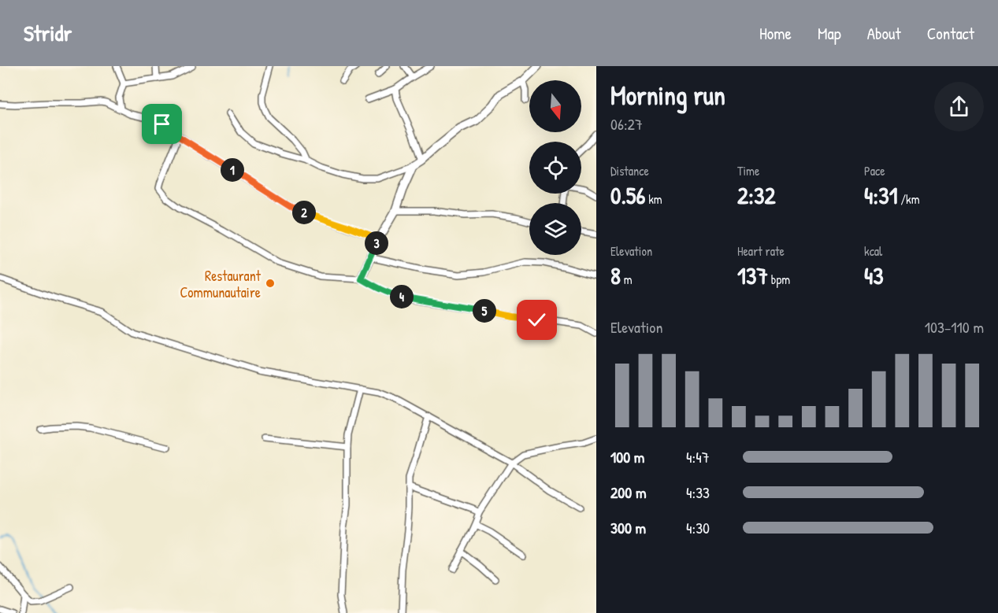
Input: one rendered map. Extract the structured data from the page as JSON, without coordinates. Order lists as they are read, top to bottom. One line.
{"places":["Restaurant Communautaire"],"north":"bottom","page":{"header":"Stridr","nav":["Home","Map","About","Contact"],"heading":["Morning run","06:27"],"stats":[["Distance","0.56 km"],["Time","2:32"],["Pace","4:31 /km"],["Elevation","8 m"],["Heart rate","137 bpm"],["kcal","43"]],"pins":["1","2","3","4","5"],"chart":["Elevation","103–110 m"],"list":[{"name":"100 m","note":"4:47"},{"name":"200 m","note":"4:33"},{"name":"300 m","note":"4:30"}]}}
